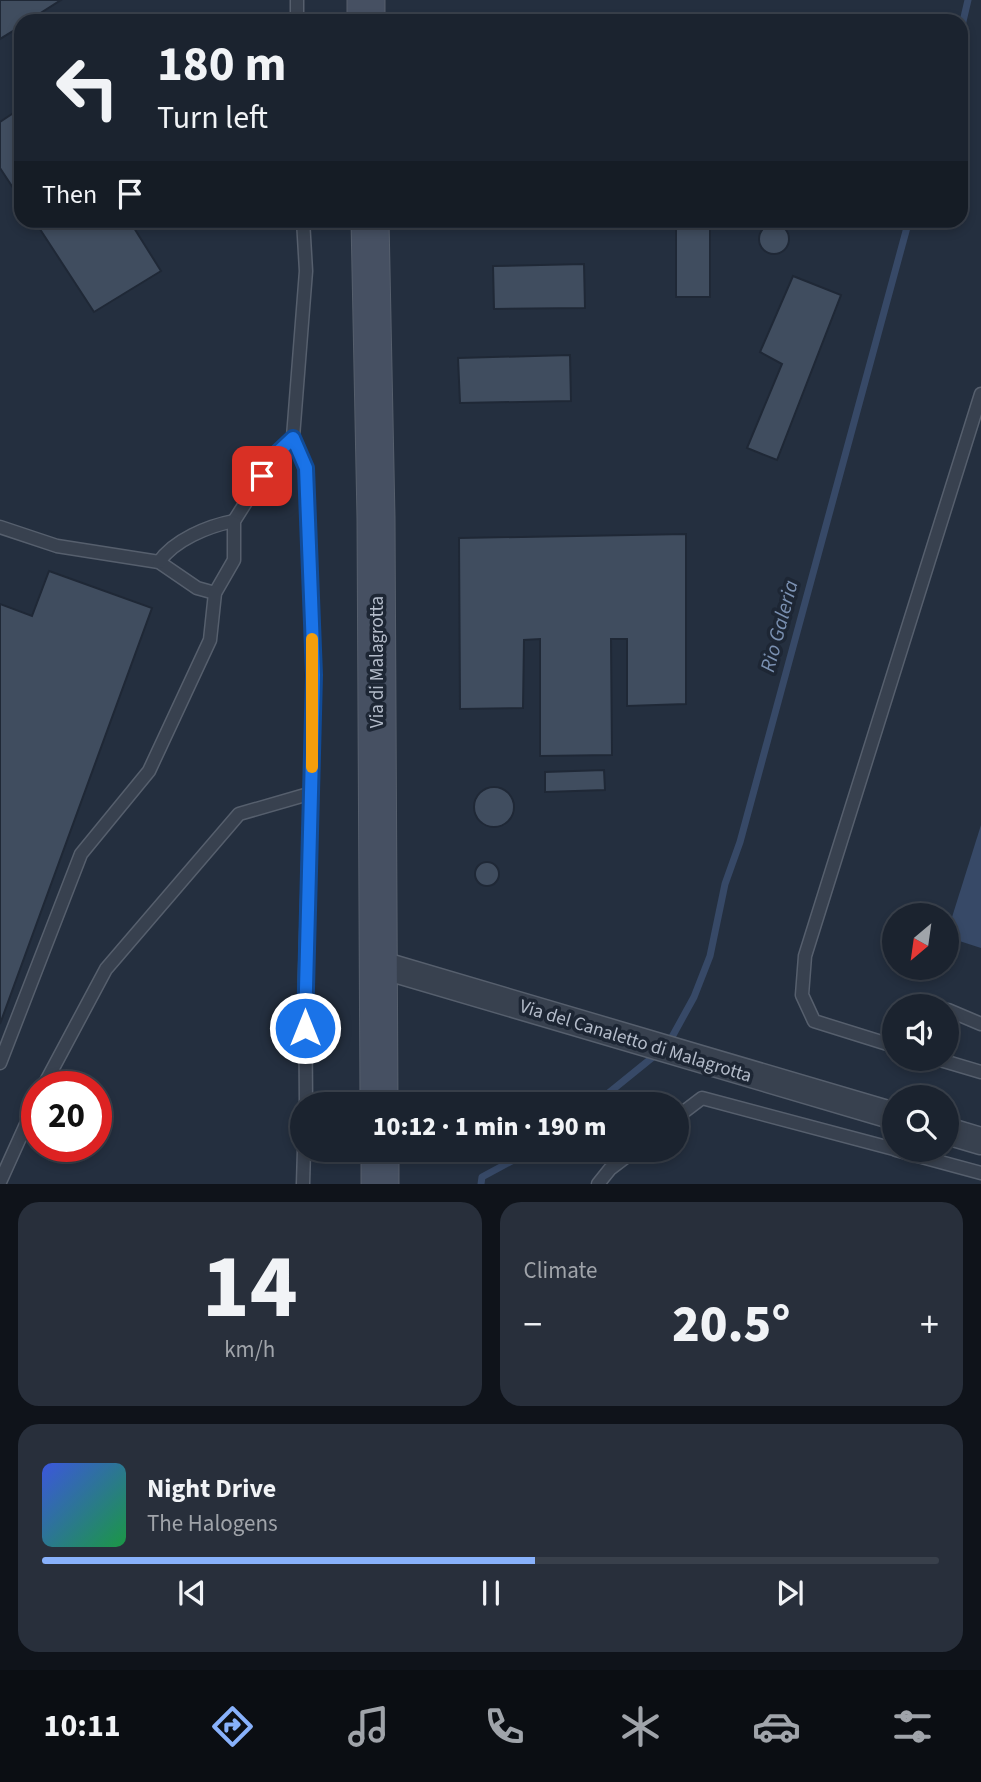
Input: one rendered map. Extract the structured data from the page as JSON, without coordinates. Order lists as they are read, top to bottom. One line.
{"streets":{"main road":["Via di Malagrotta"],"street":["Via del Canaletto di Malagrotta"]},"crossings":[["Via di Malagrotta","Via del Canaletto di Malagrotta"]],"water":["Rio Galeria"],"north":"bottom left","page":{"turn":["180 m","Turn left"],"then":"Then","limit":"20","trip":"10:12 · 1 min · 190 m","tile":[["14","km/h"],"Climate"],"heat":["−","20.5°","+"],"song":["Night Drive","The Halogens"],"tabs":"10:11"}}
